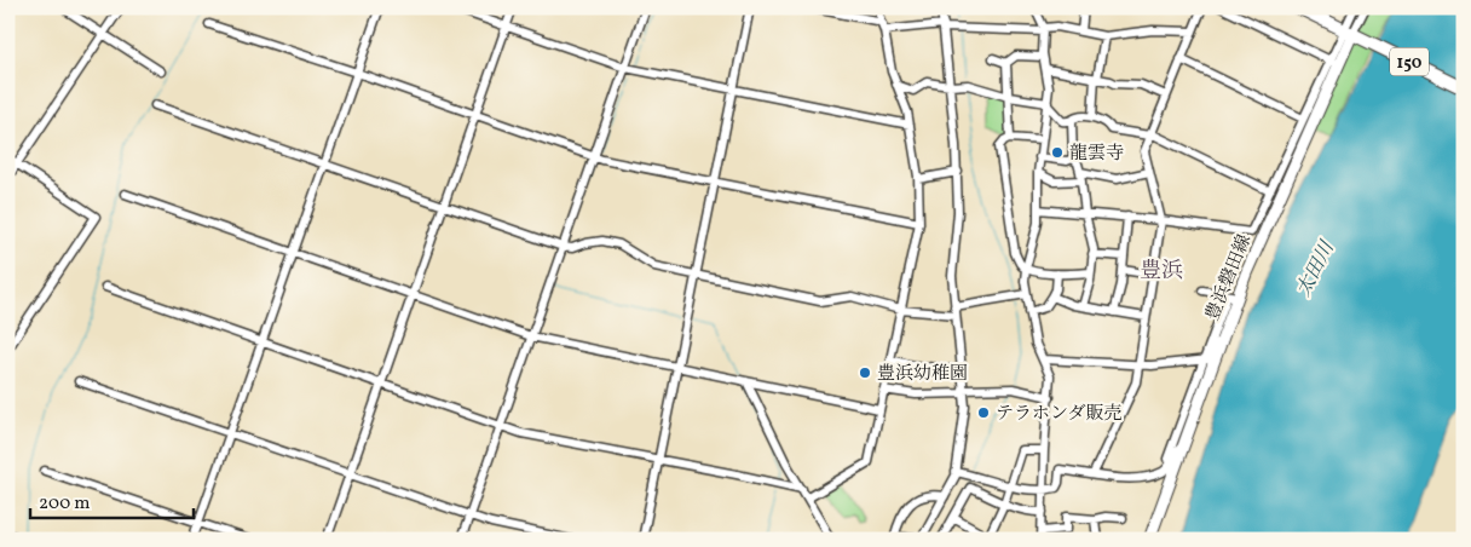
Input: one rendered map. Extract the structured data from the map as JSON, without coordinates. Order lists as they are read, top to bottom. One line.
{"streets":{"highway":["150"],"main road":["豊浜磐田線"]},"crossings":[["150","豊浜磐田線"]],"districts":["豊浜"],"water":["太田川"],"places":["龍雲寺","豊浜幼稚園","テラホンダ販売"],"scale_bar":"200 m"}
